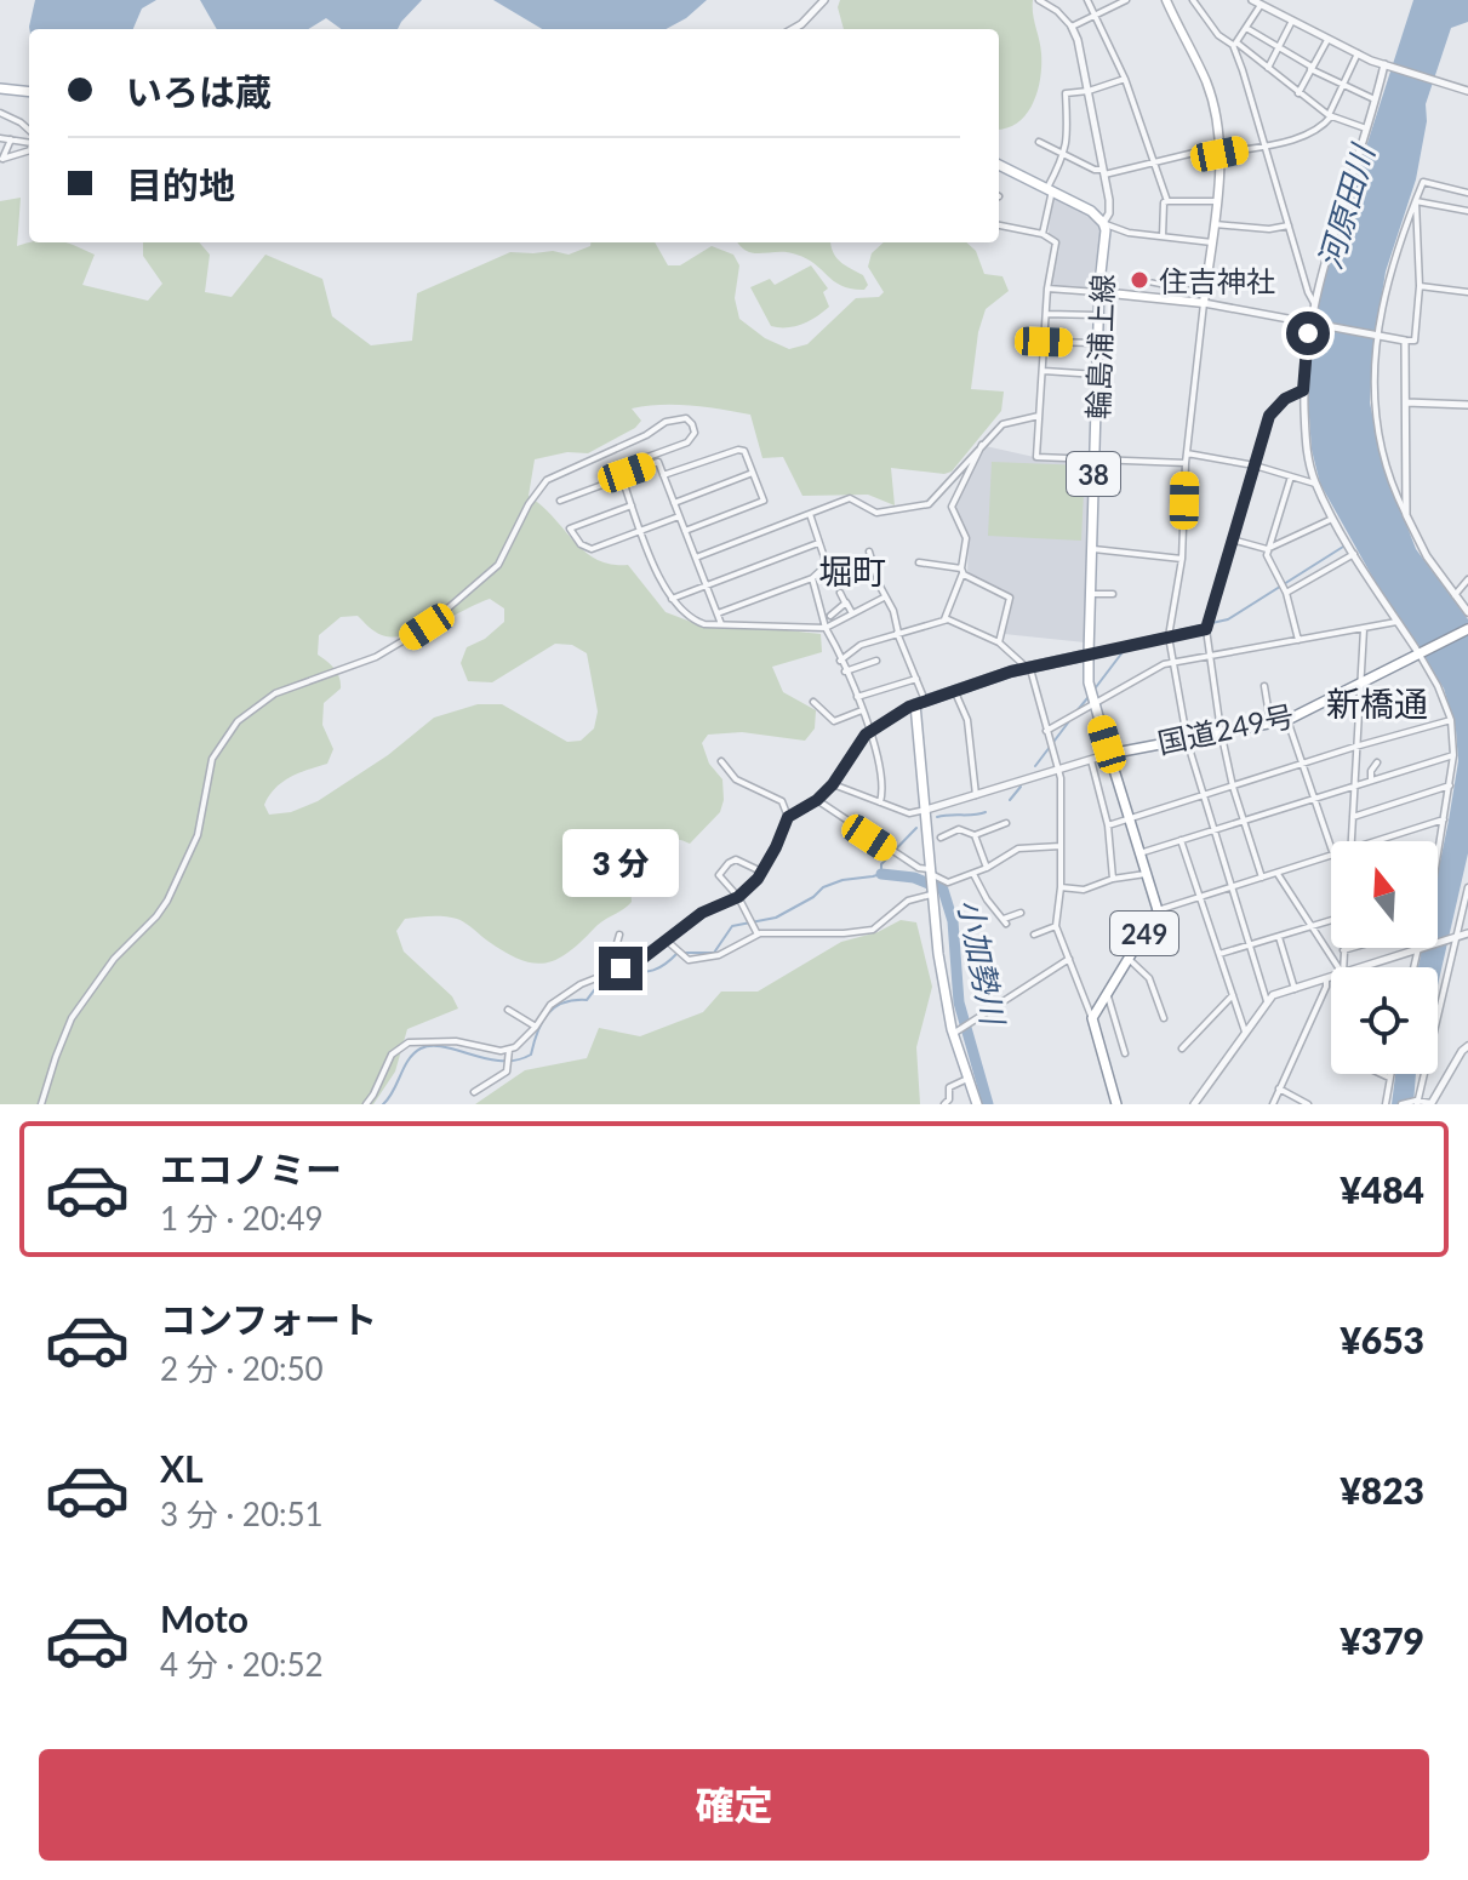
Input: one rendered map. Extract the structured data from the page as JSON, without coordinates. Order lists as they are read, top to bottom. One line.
{"streets":{"main road":["輪島浦上線","38","国道249号","249"]},"crossings":[["輪島浦上線","国道249号"],["輪島浦上線","249"],["国道249号","249"]],"districts":["堀町","新橋通"],"water":["河原田川","小加勢川"],"places":["住吉神社"],"north":"top","page":{"banner":["いろは蔵","目的地"],"bubble":"3 分","list":[{"name":"エコノミー","note":"1 分 · 20:49","value":"¥484"},{"name":"コンフォート","note":"2 分 · 20:50","value":"¥653"},{"name":"XL","note":"3 分 · 20:51","value":"¥823"},{"name":"Moto","note":"4 分 · 20:52","value":"¥379"}],"buttons":"確定"}}
